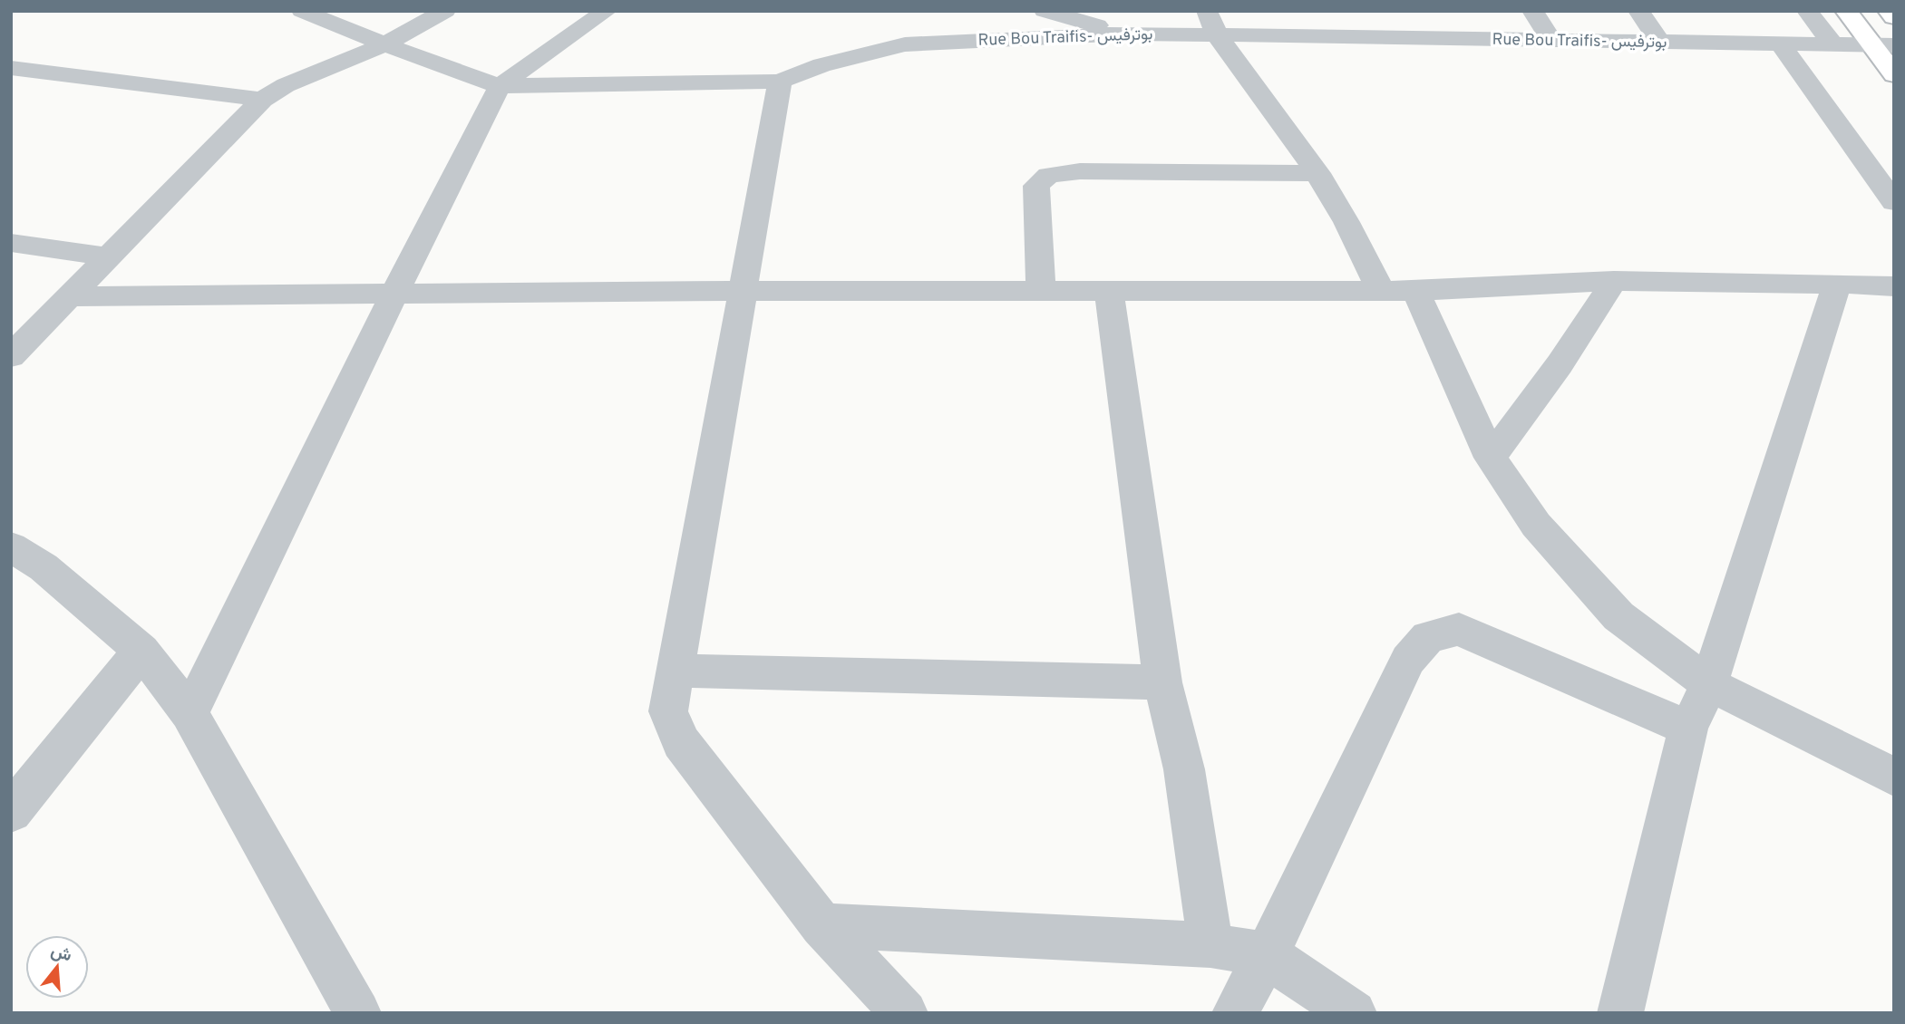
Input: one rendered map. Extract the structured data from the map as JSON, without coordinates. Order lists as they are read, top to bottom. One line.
{"streets":{"street":["Rue Bou Traifis- بوترفيس"]},"north":"top"}
